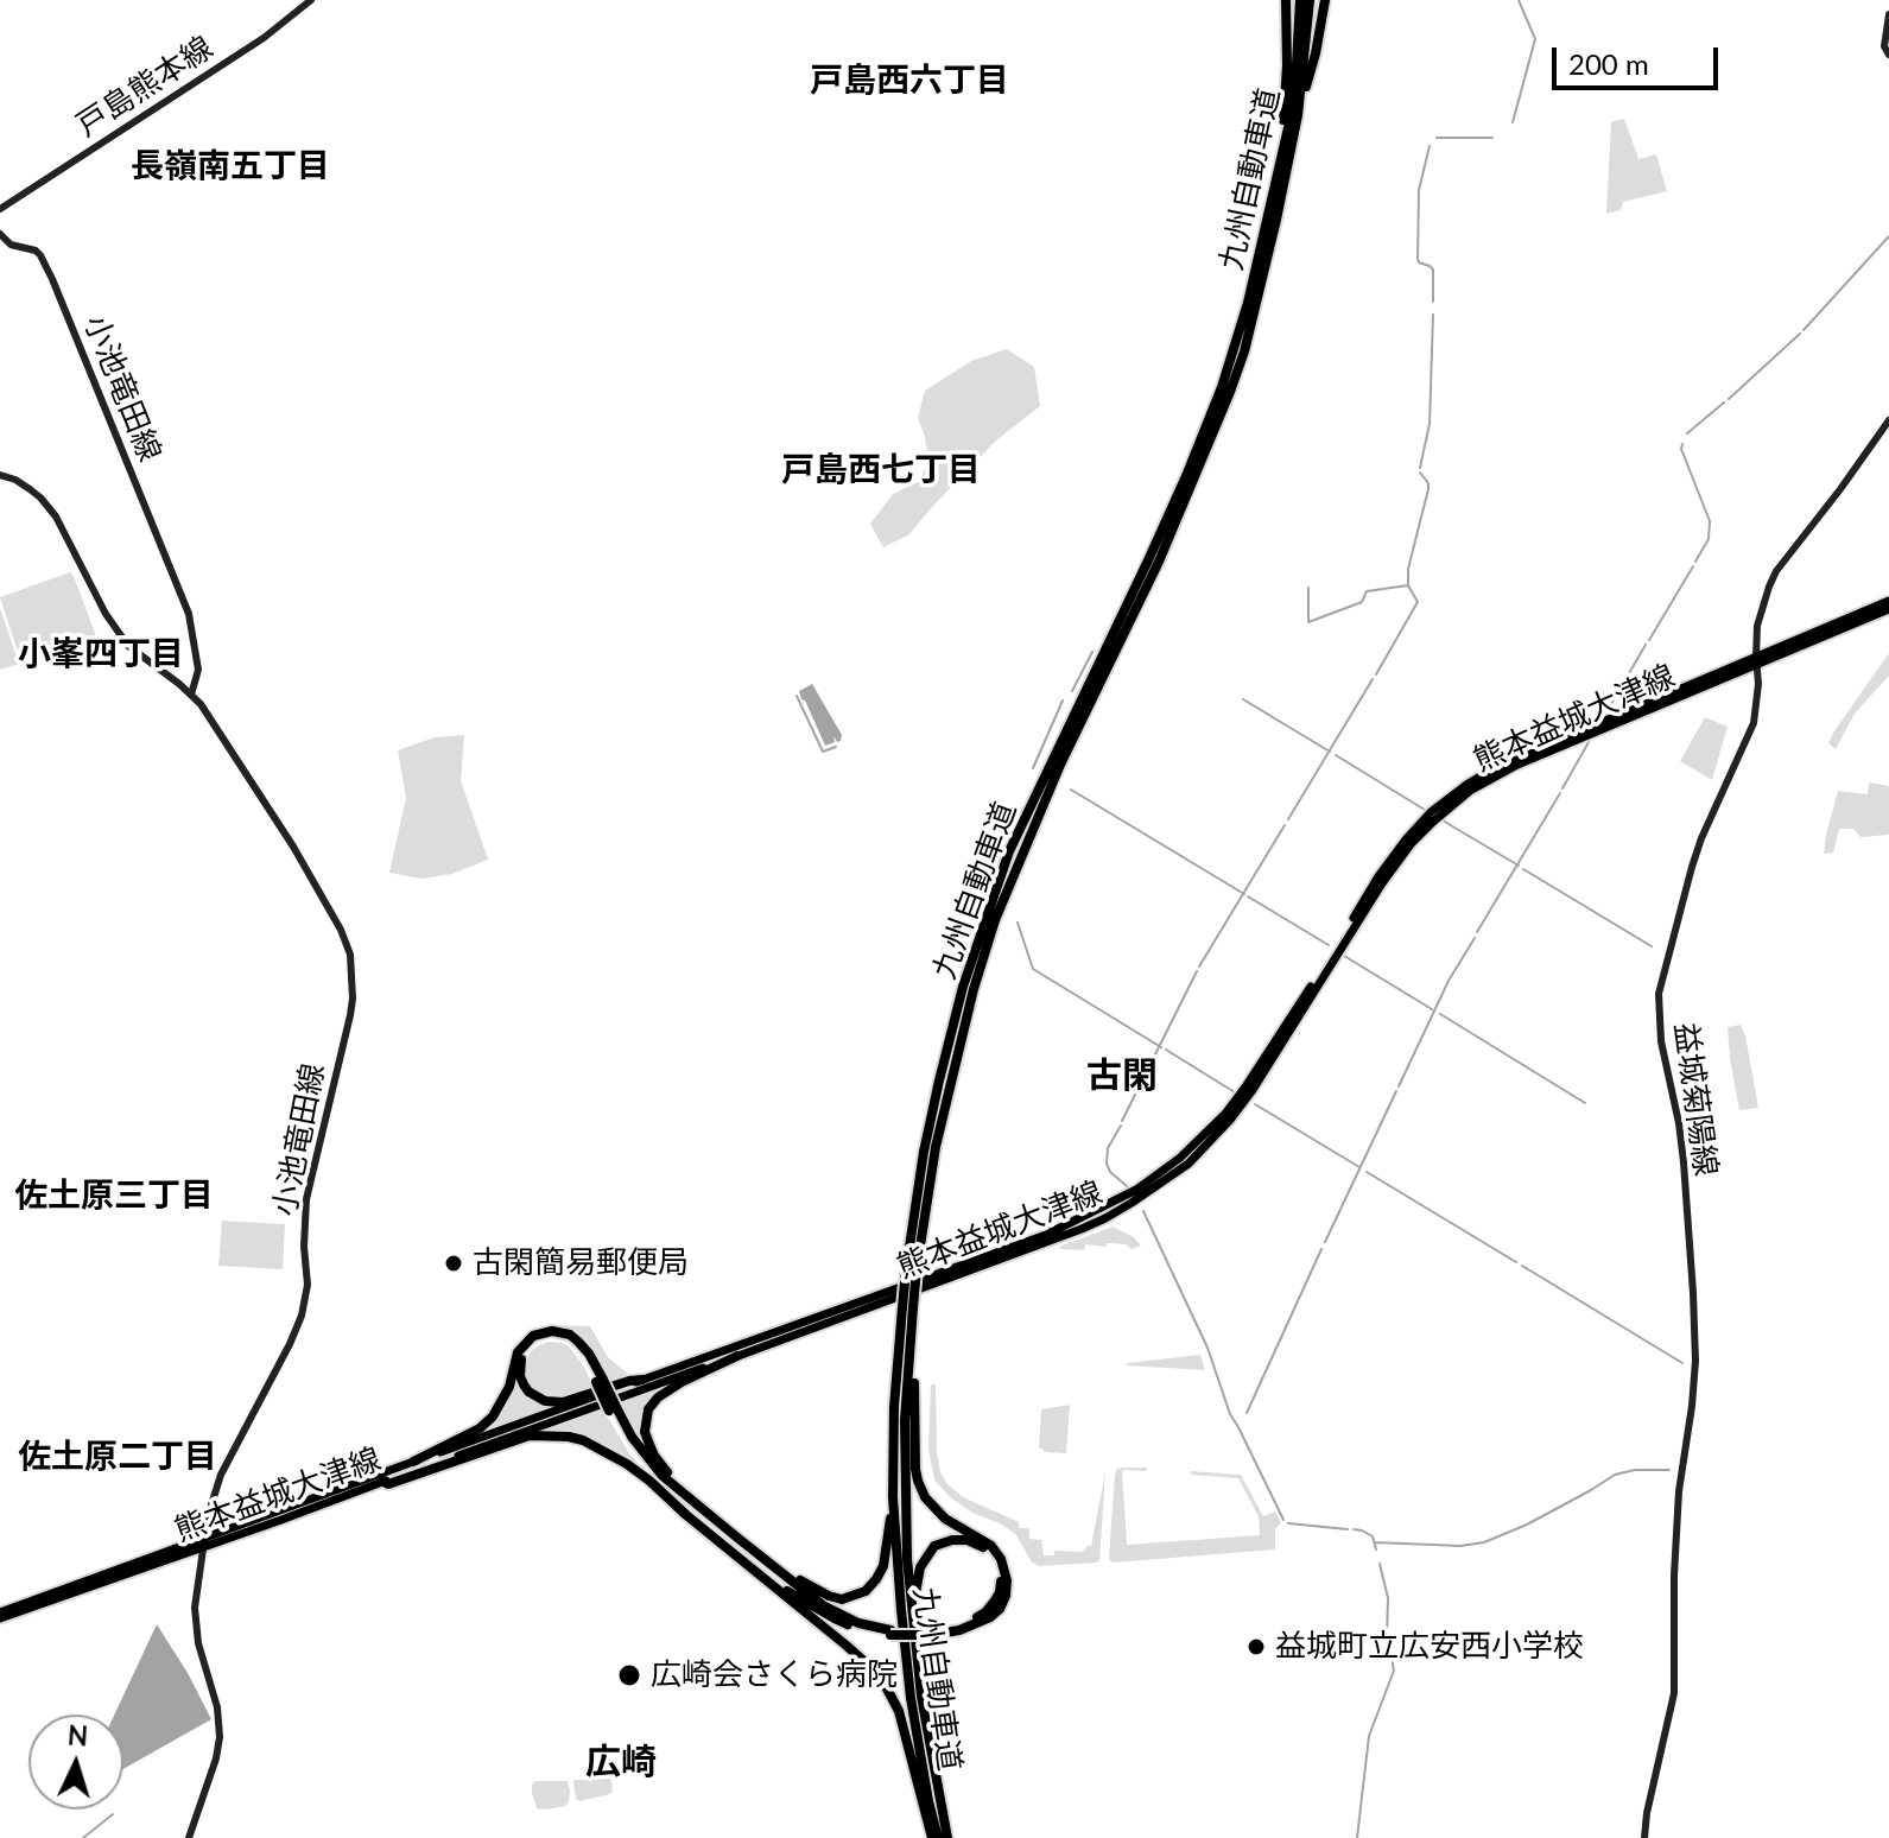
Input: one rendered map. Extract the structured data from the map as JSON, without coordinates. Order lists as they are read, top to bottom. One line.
{"streets":{"highway":["九州自動車道"],"main road":["戸島熊本線","小池竜田線","熊本益城大津線","益城菊陽線"]},"crossings":[["小池竜田線","熊本益城大津線"],["熊本益城大津線","益城菊陽線"]],"districts":["戸島西六丁目","長嶺南五丁目","戸島西七丁目","小峯四丁目","古閑","佐土原三丁目","佐土原二丁目","広崎"],"places":["古閑簡易郵便局","益城町立広安西小学校","広崎会さくら病院"],"scale_bar":"200 m","north":"top"}
